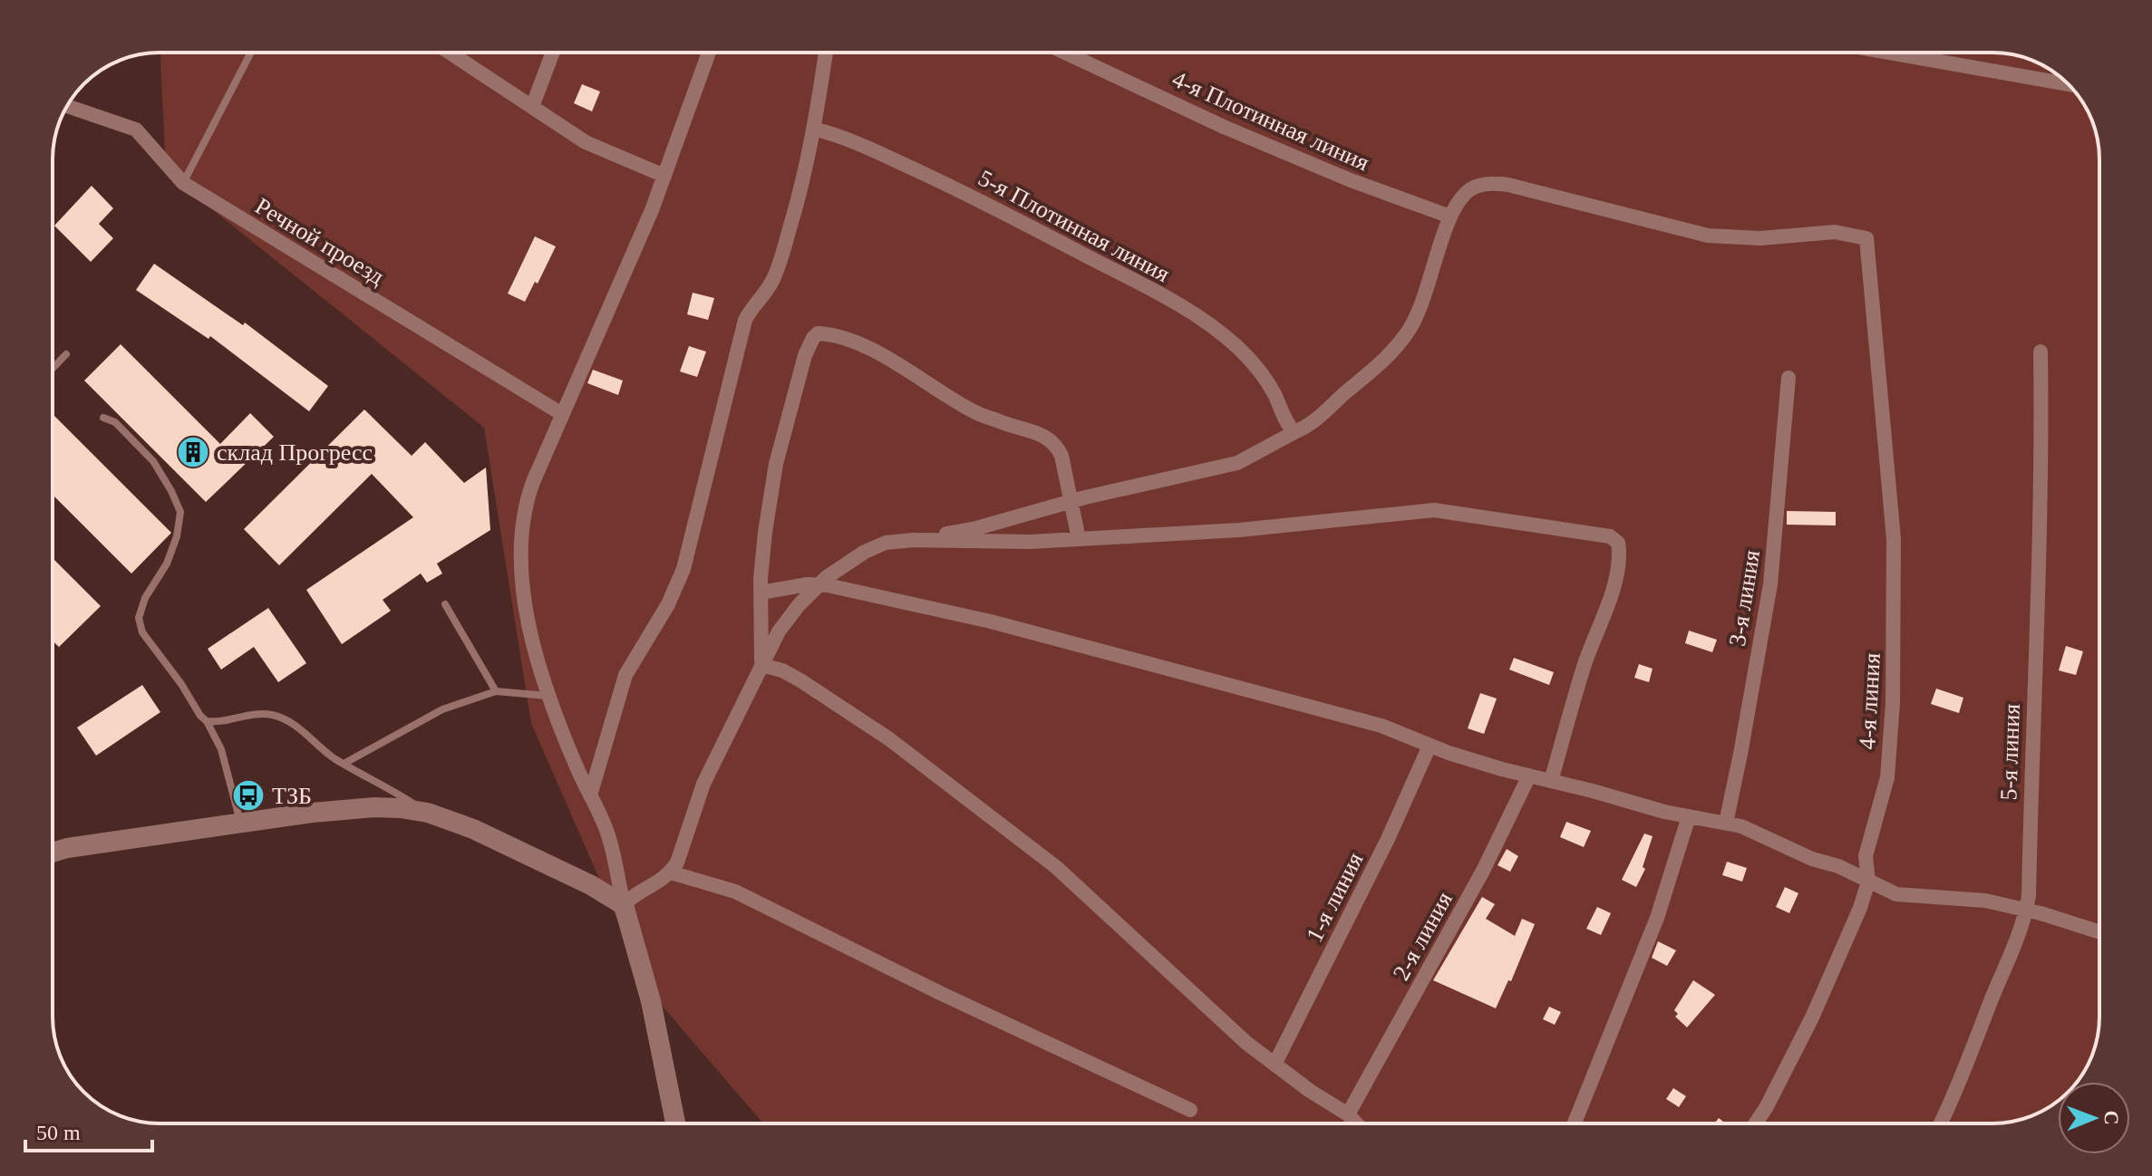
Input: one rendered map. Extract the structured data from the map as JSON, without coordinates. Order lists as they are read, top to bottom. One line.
{"streets":{"street":["4-я Плотинная линия","5-я Плотинная линия","Речной проезд","3-я линия","4-я линия","5-я линия","1-я линия","2-я линия"]},"crossings":[["4-я Плотинная линия","4-я линия"]],"places":{"building":["склад Прогресс"],"bus stop":["ТЗБ"]},"scale_bar":"50 m","north":"right"}
